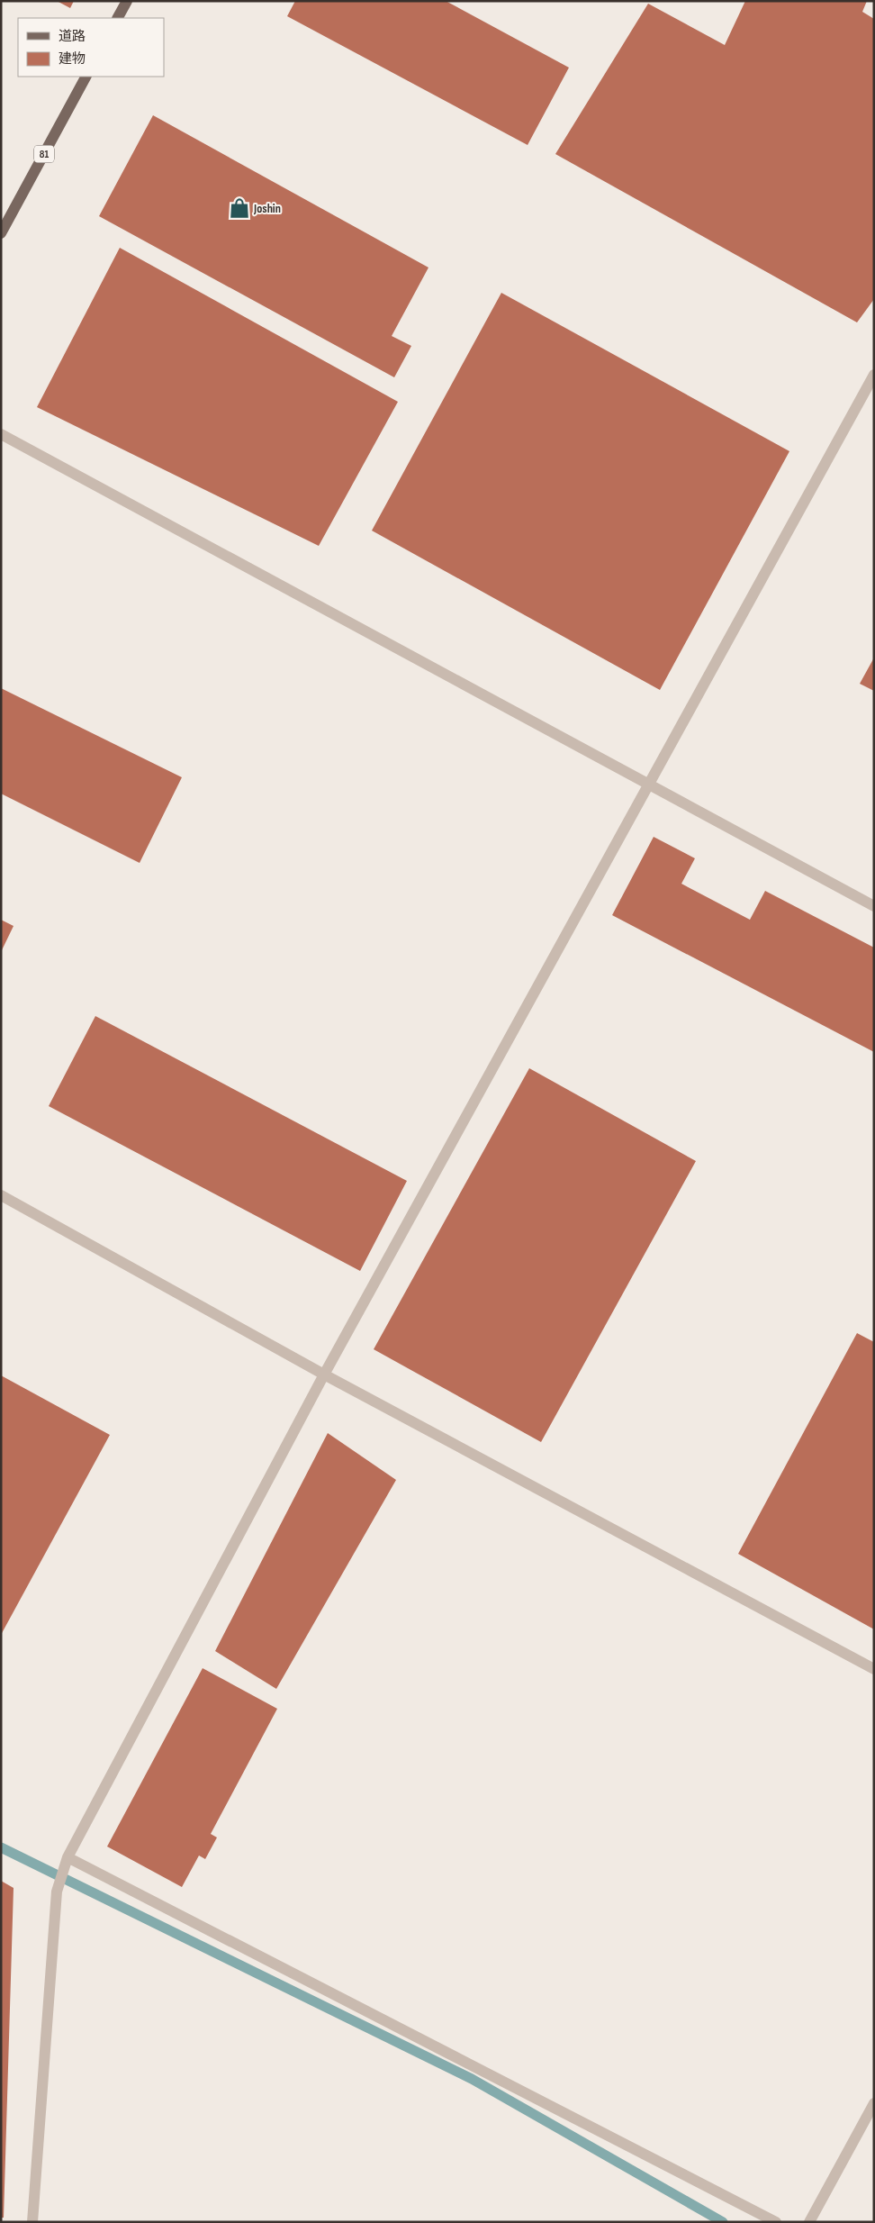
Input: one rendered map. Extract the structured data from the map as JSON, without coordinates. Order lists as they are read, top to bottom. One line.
{"streets":{"main road":["81"]},"places":{"shop":["Joshin"]},"legend":["道路","建物"]}
